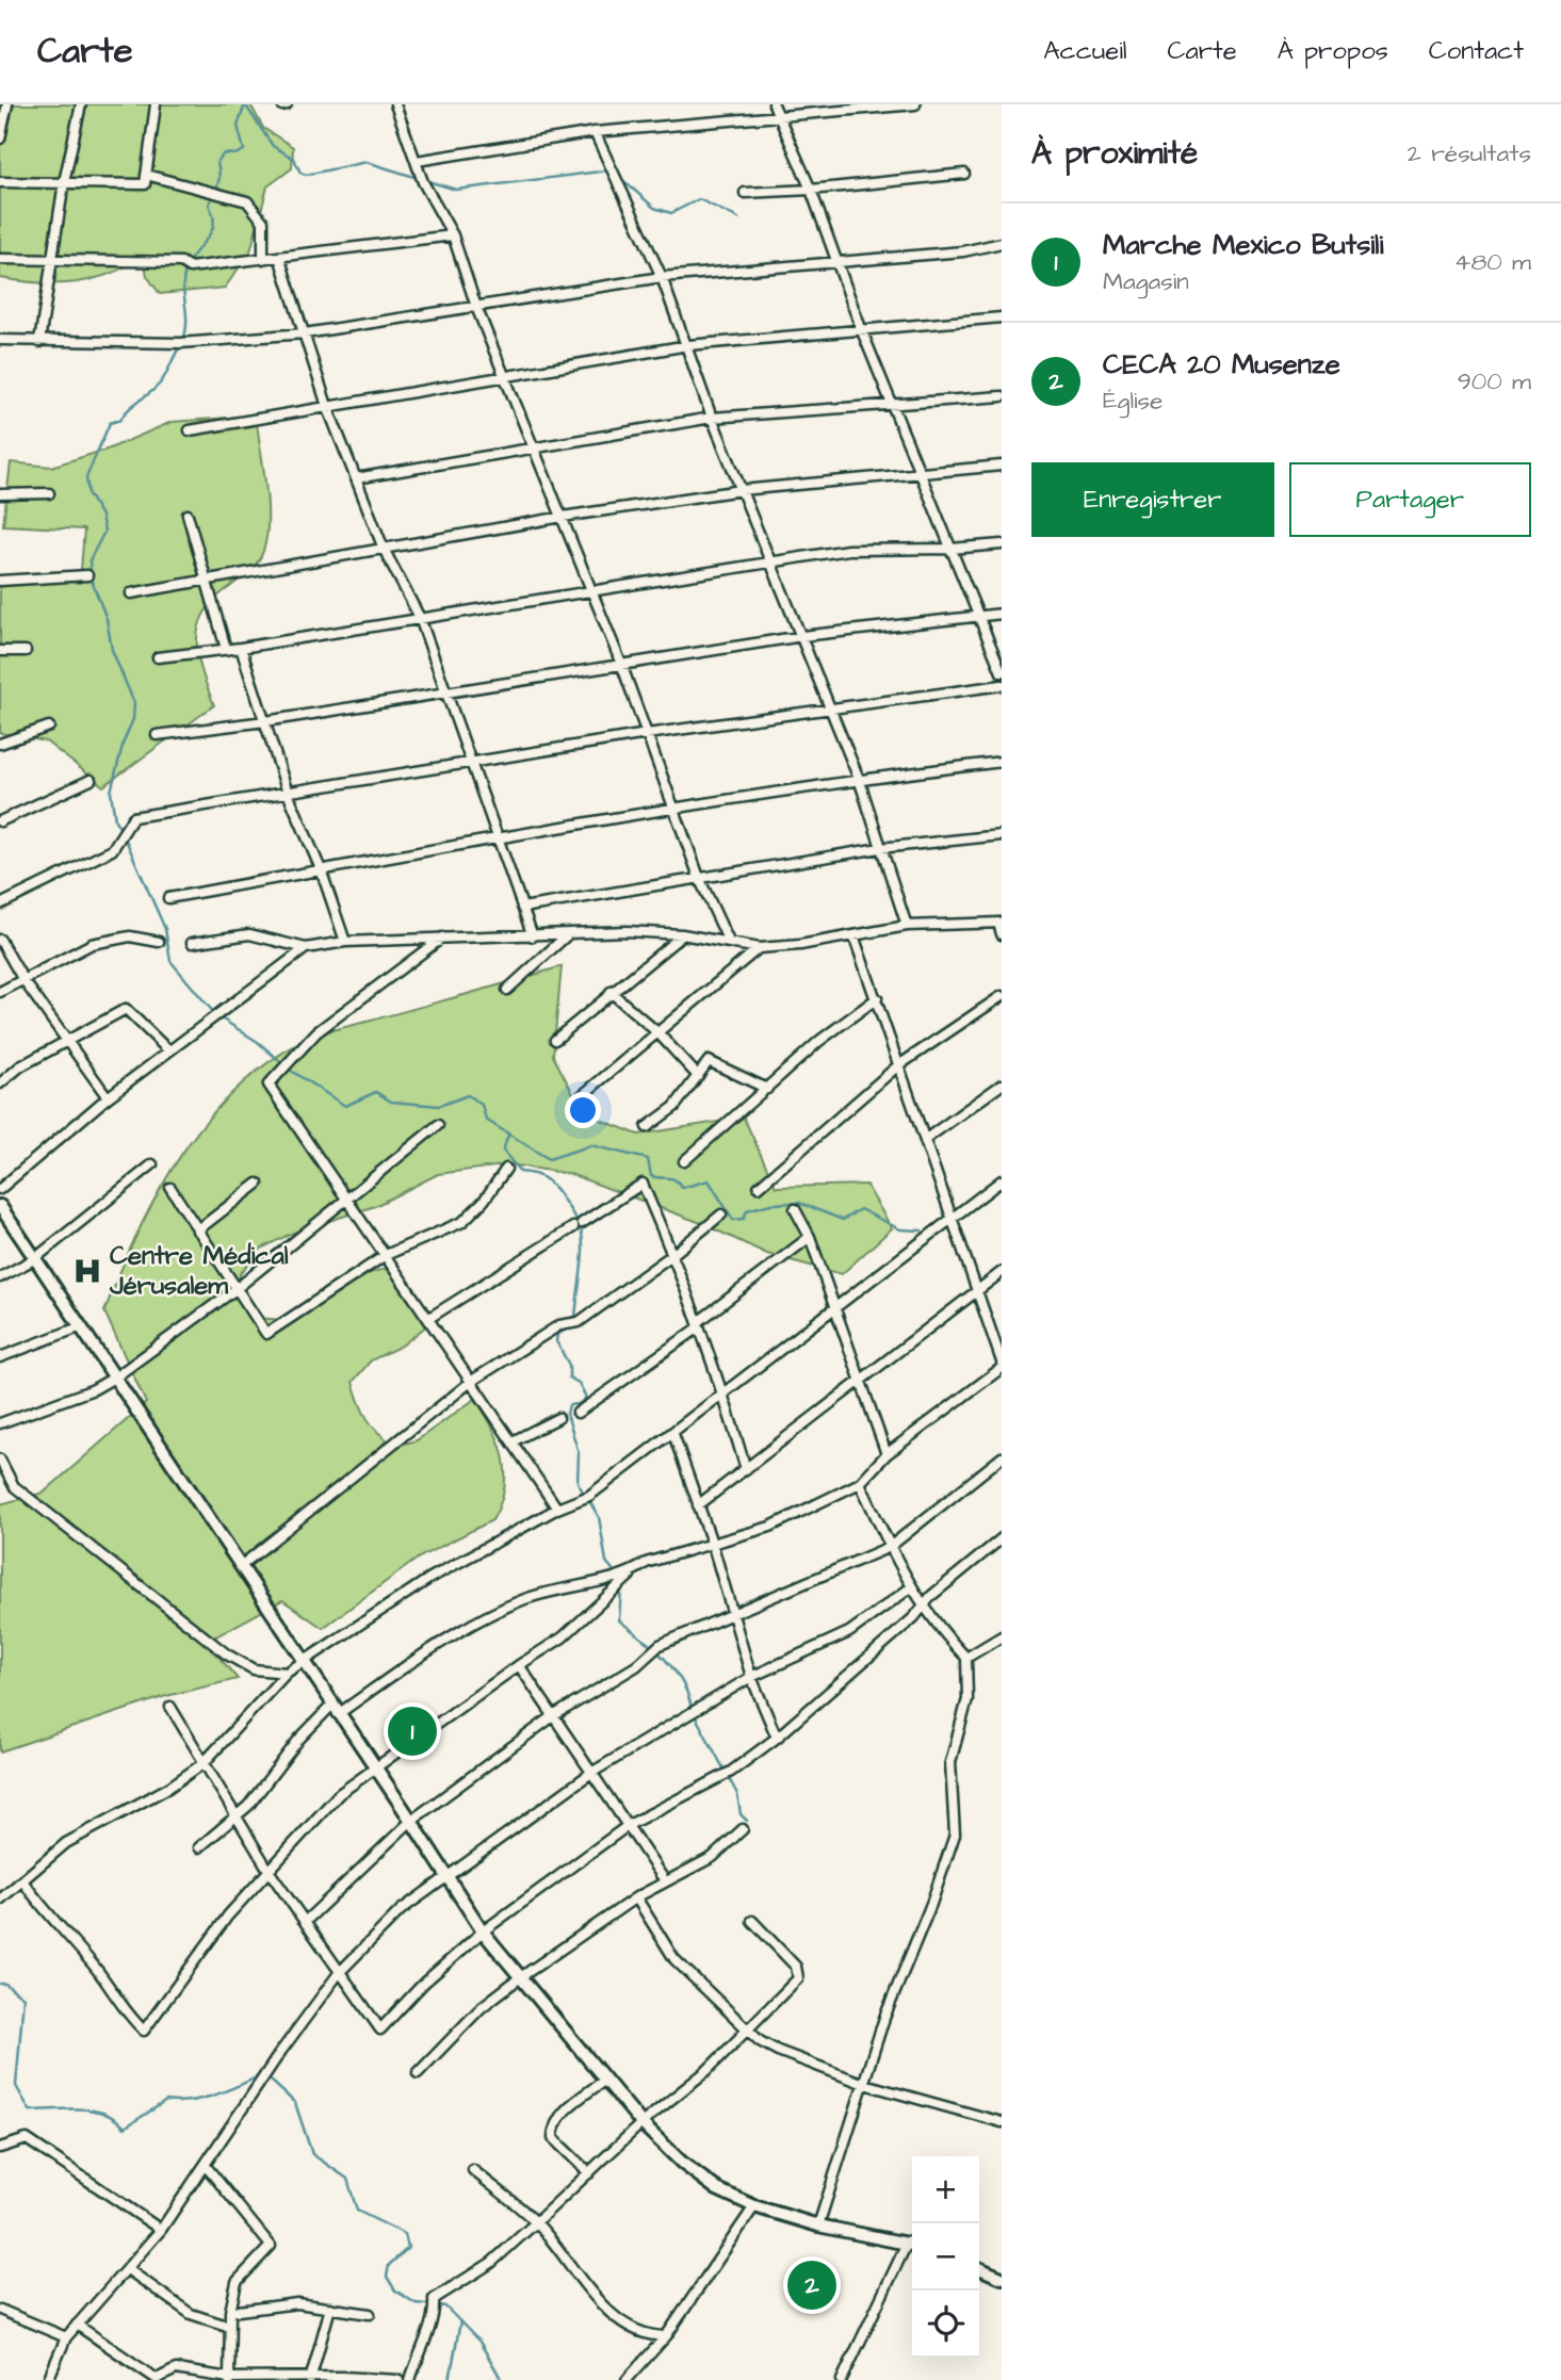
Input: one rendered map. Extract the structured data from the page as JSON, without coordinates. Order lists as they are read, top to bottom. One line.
{"places":{"hospital":["Centre Médical Jérusalem"]},"page":{"header":"Carte","nav":["Accueil","Carte","À propos","Contact"],"heading":["À proximité","2 résultats"],"list":[{"mark":"1","name":"Marche Mexico Butsili","note":"Magasin","value":"480 m"},{"mark":"2","name":"CECA 20 Musenze","note":"Église","value":"900 m"}],"buttons":["Enregistrer","Partager"],"pins":["1","2"],"map_buttons":["+","−"]}}
